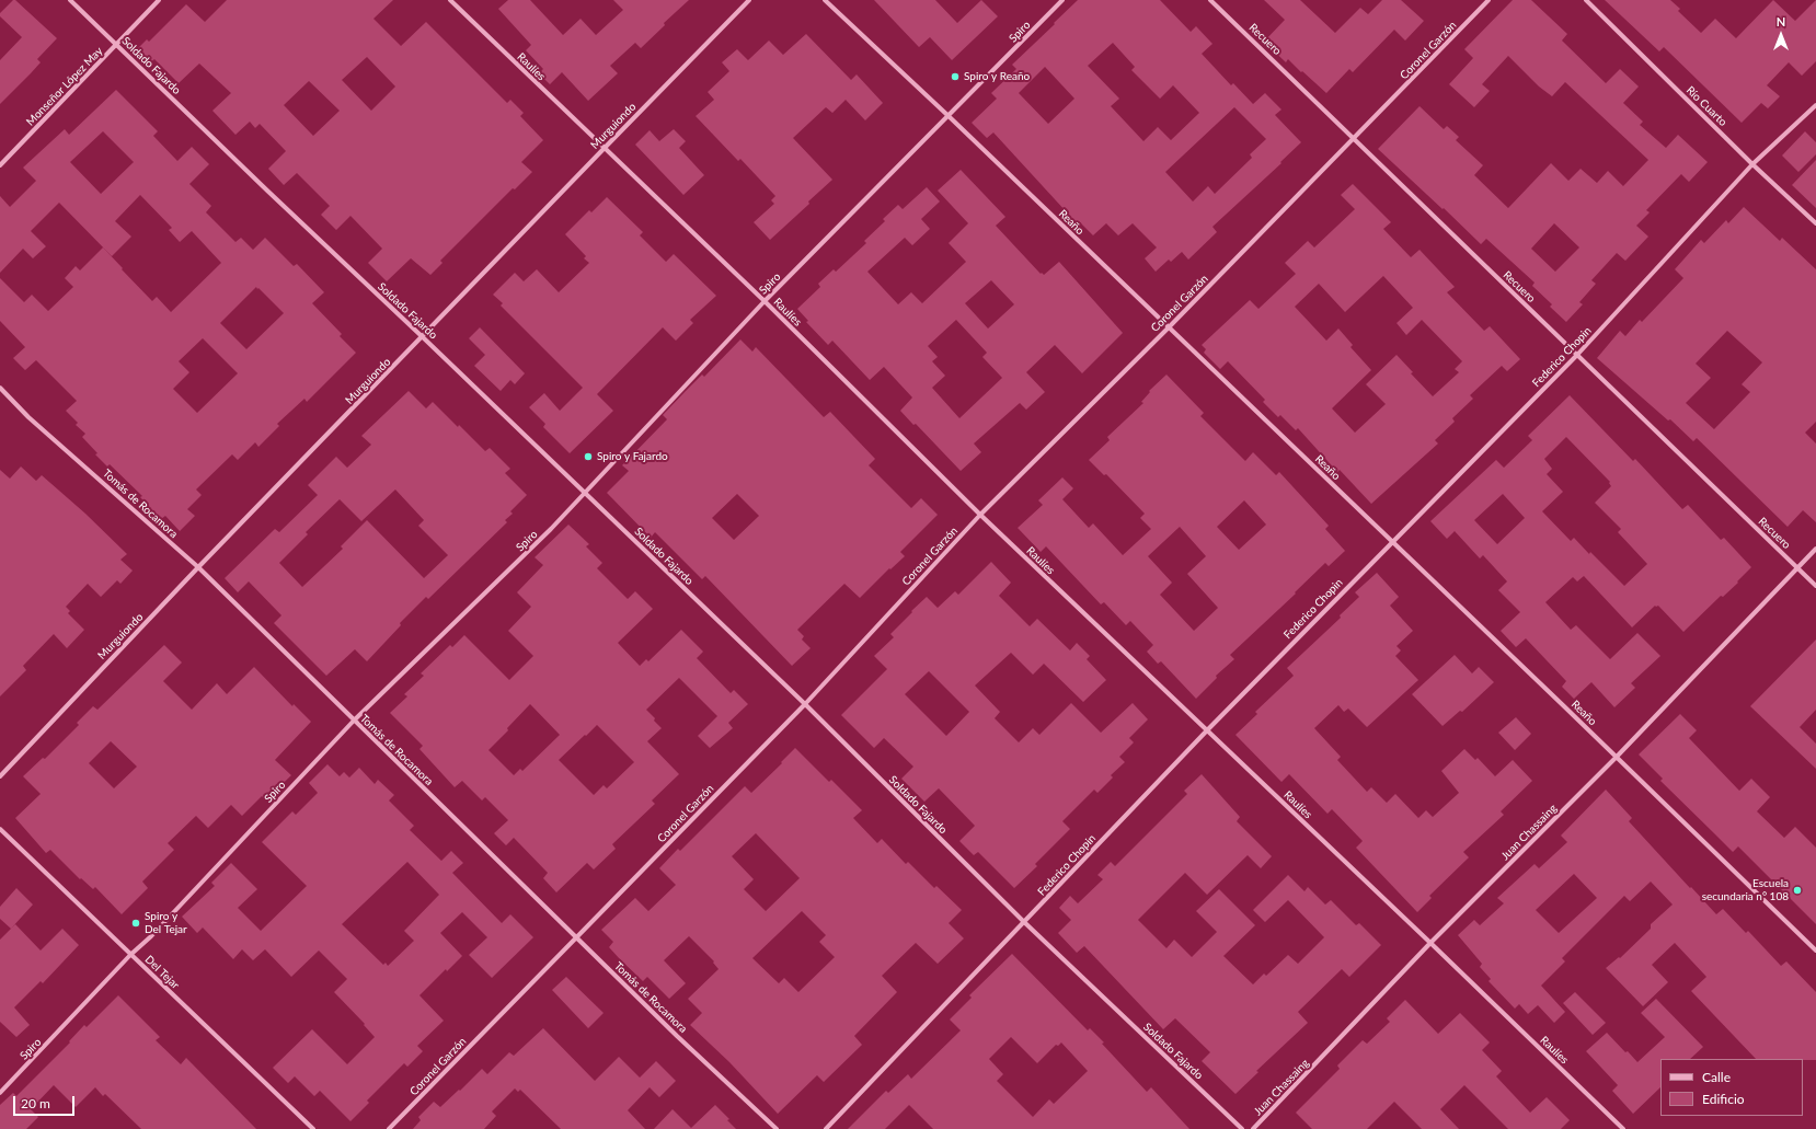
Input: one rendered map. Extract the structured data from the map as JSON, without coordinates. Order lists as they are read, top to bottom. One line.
{"streets":{"street":["Spiro","Recuero","Coronel Garzón","Soldado Fajardo","Raulíes","Monseñor López May","Río Cuarto","Murguiondo","Reaño","Federico Chopin","Tomás de Rocamora","Juan Chassaing","Del Tejar"]},"crossings":[["Spiro","Soldado Fajardo"],["Spiro","Raulíes"],["Spiro","Reaño"],["Spiro","Tomás de Rocamora"],["Spiro","Del Tejar"],["Recuero","Coronel Garzón"],["Recuero","Federico Chopin"],["Recuero","Juan Chassaing"],["Coronel Garzón","Soldado Fajardo"],["Coronel Garzón","Raulíes"],["Coronel Garzón","Reaño"],["Coronel Garzón","Tomás de Rocamora"],["Soldado Fajardo","Monseñor López May"],["Soldado Fajardo","Murguiondo"],["Soldado Fajardo","Federico Chopin"],["Raulíes","Murguiondo"],["Raulíes","Federico Chopin"],["Raulíes","Juan Chassaing"],["Río Cuarto","Federico Chopin"],["Murguiondo","Tomás de Rocamora"],["Reaño","Federico Chopin"],["Reaño","Juan Chassaing"]],"places":["Spiro y Reaño","Spiro y Fajardo","Escuela secundaria n° 108","Spiro y Del Tejar"],"legend":["Calle","Edificio"],"scale_bar":"20 m","north":"top"}
